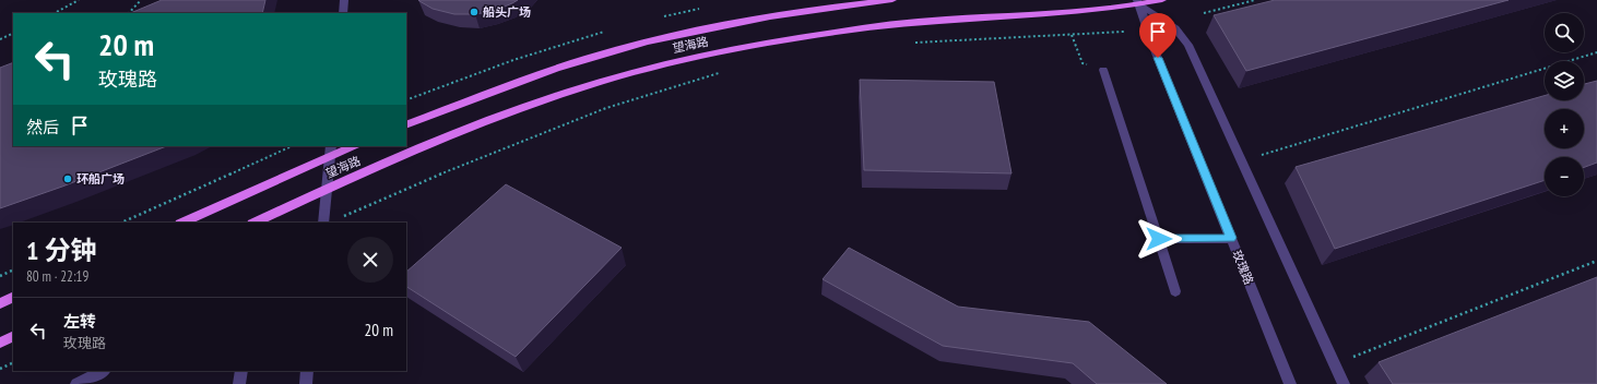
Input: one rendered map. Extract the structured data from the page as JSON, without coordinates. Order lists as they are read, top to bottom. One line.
{"streets":{"main road":["望海路"],"street":["玫瑰路"]},"crossings":[["望海路","玫瑰路"]],"places":["船头广场","环船广场"],"page":{"map_buttons":["+","−"],"turn":["20 m","玫瑰路"],"then":"然后","heading":["1 分钟","80 m · 22:19"],"list":[{"name":"左转","note":"玫瑰路","value":"20 m"}]}}
